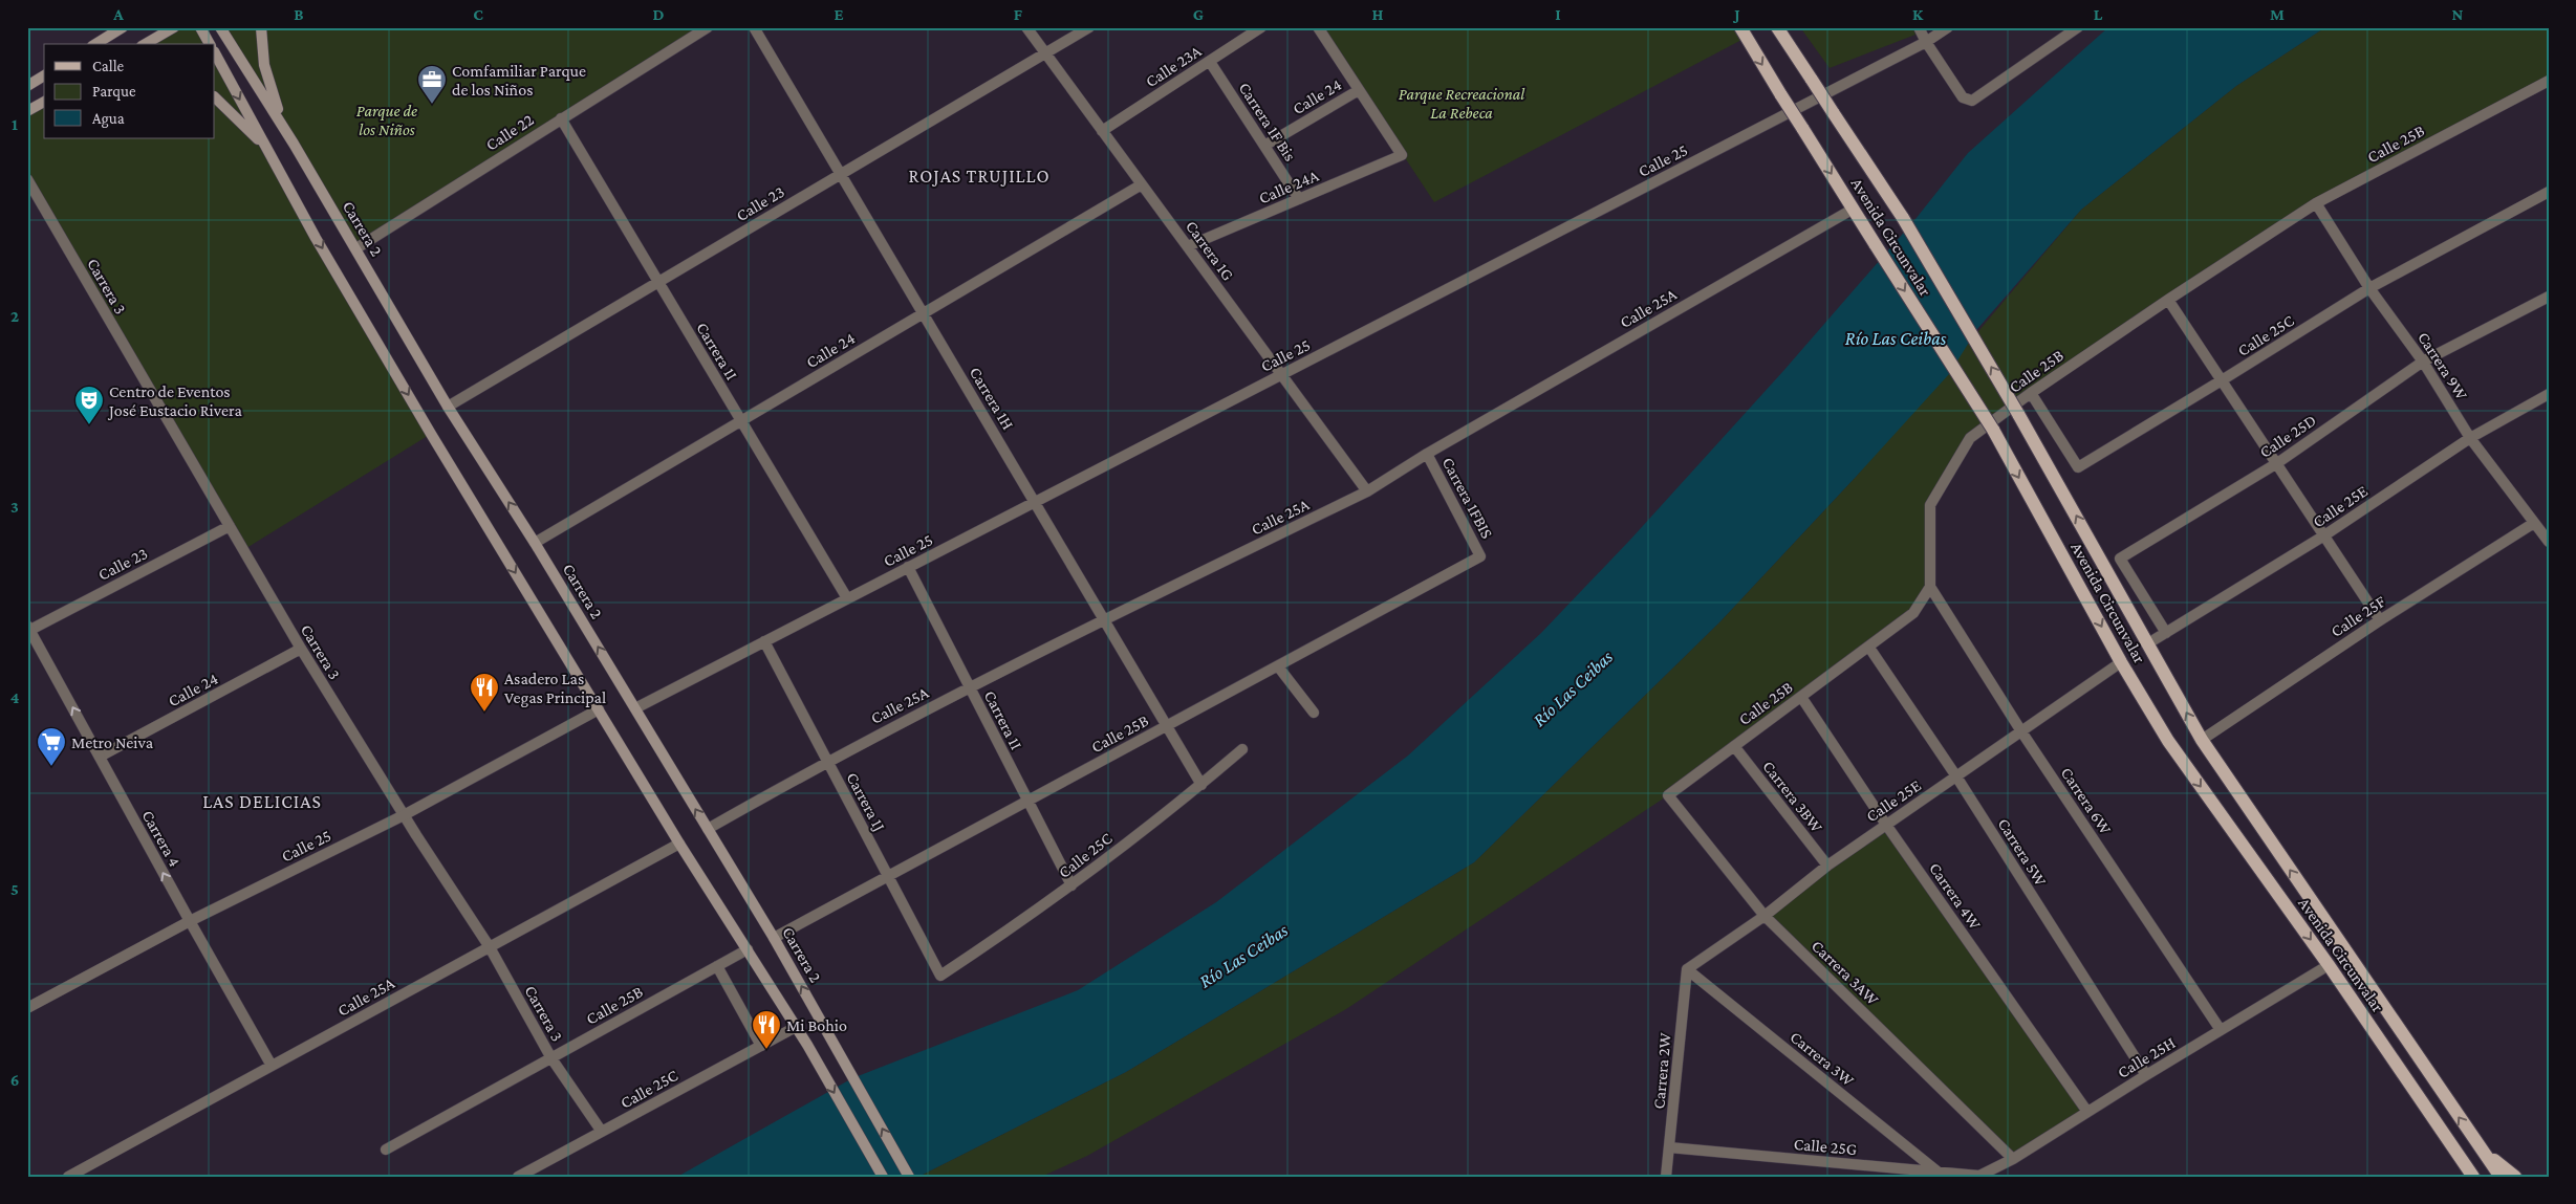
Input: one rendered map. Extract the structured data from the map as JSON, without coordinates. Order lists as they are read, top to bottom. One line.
{"streets":{"main road":["Carrera 2","Avenida Circunvalar"],"street":["Calle 23A","Calle 24","Carrera 1F Bis","Calle 22","Calle 25B","Calle 25","Calle 24A","Calle 23","Carrera 1G","Carrera 3","Calle 25A","Calle 25C","Carrera 1I","Carrera 9W","Carrera 1H","Calle 25D","Carrera 1FBIS","Calle 25E","Calle 25F","Carrera 3BW","Carrera 6W","Carrera 1J","Carrera 4","Carrera 5W","Carrera 4W","Carrera 3AW","Calle 25H","Carrera 3W","Carrera 2W","Calle 25G"]},"crossings":[["Calle 23A","Carrera 1F Bis"],["Calle 23A","Carrera 1G"],["Calle 24","Carrera 1F Bis"],["Calle 24","Calle 24A"],["Calle 24","Carrera 2"],["Calle 24","Carrera 1G"],["Calle 24","Carrera 3"],["Calle 24","Carrera 1I"],["Calle 24","Carrera 1H"],["Calle 24","Carrera 4"],["Carrera 1F Bis","Calle 24A"],["Calle 22","Carrera 2"],["Calle 22","Carrera 1I"],["Calle 25B","Carrera 2"],["Calle 25B","Carrera 3"],["Calle 25B","Calle 25C"],["Calle 25B","Carrera 1I"],["Calle 25B","Carrera 9W"],["Calle 25B","Carrera 1H"],["Calle 25B","Carrera 1FBIS"],["Calle 25B","Carrera 3BW"],["Calle 25B","Carrera 6W"],["Calle 25B","Carrera 1J"],["Calle 25B","Carrera 5W"],["Calle 25B","Carrera 4W"],["Calle 25B","Carrera 3AW"],["Calle 25","Carrera 2"],["Calle 25","Carrera 1G"],["Calle 25","Carrera 3"],["Calle 25","Carrera 1I"],["Calle 25","Carrera 1H"],["Calle 25","Carrera 1J"],["Calle 25","Carrera 4"],["Calle 24A","Carrera 1G"],["Calle 23","Carrera 2"],["Calle 23","Carrera 1G"],["Calle 23","Carrera 3"],["Calle 23","Carrera 1I"],["Calle 23","Carrera 1H"],["Calle 23","Carrera 4"],["Carrera 2","Calle 25A"],["Avenida Circunvalar","Calle 25A"],["Avenida Circunvalar","Calle 25E"],["Avenida Circunvalar","Calle 25F"],["Avenida Circunvalar","Calle 25H"],["Carrera 1G","Calle 25A"],["Carrera 3","Calle 25A"],["Carrera 3","Calle 25C"],["Calle 25A","Carrera 1I"],["Calle 25A","Carrera 1H"],["Calle 25A","Carrera 1FBIS"],["Calle 25A","Carrera 1J"],["Calle 25A","Carrera 4"],["Calle 25C","Carrera 1I"],["Calle 25C","Carrera 9W"],["Calle 25C","Carrera 1H"],["Calle 25C","Carrera 1J"],["Carrera 9W","Calle 25D"],["Carrera 9W","Calle 25E"],["Carrera 9W","Calle 25F"],["Calle 25D","Calle 25E"],["Calle 25E","Carrera 3BW"],["Calle 25E","Carrera 6W"],["Calle 25E","Carrera 5W"],["Calle 25E","Carrera 4W"],["Calle 25E","Carrera 3AW"],["Calle 25E","Carrera 3W"],["Calle 25E","Carrera 2W"],["Carrera 6W","Calle 25H"],["Carrera 5W","Calle 25H"],["Carrera 4W","Calle 25H"],["Carrera 3AW","Calle 25H"],["Calle 25H","Calle 25G"],["Carrera 3W","Carrera 2W"],["Carrera 3W","Calle 25G"],["Carrera 2W","Calle 25G"]],"one_way":["Carrera 4"],"districts":["ROJAS TRUJILLO","LAS DELICIAS"],"water":["Río Las Ceibas"],"parks":["Parque Recreacional La Rebeca","Parque de los Niños"],"places":{"office":["Comfamiliar Parque de los Niños"],"theatre":["Centro de Eventos José Eustacio Rivera"],"restaurant":["Asadero Las Vegas Principal","Mi Bohio"],"supermarket":["Metro Neiva"]},"legend":["Calle","Parque","Agua"],"grid":{"columns":["A","B","C","D","E","F","G","H","I","J","K","L","M","N"],"rows":["1","2","3","4","5","6"]}}
